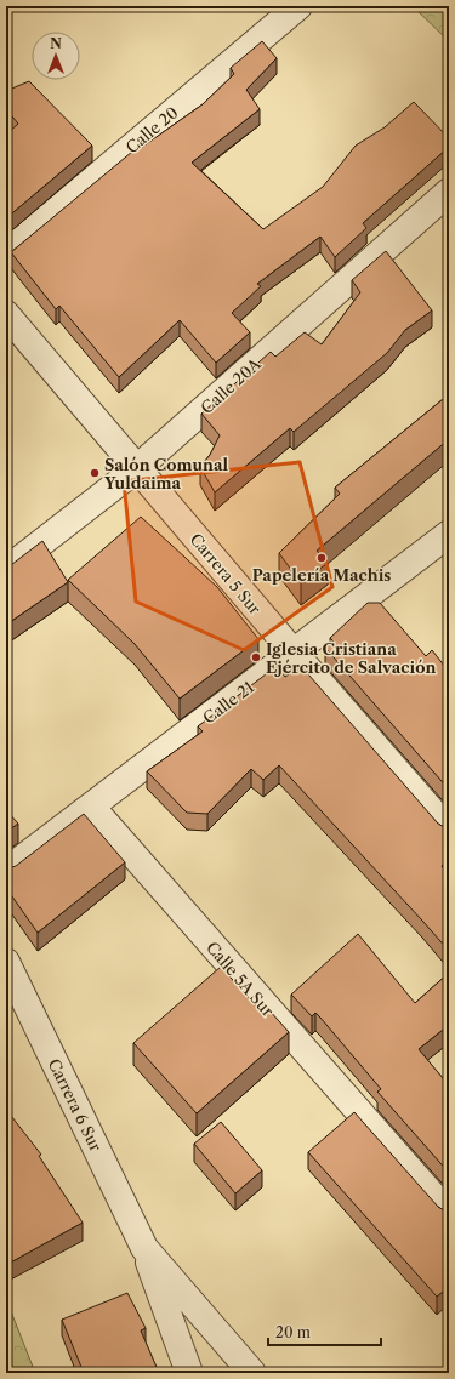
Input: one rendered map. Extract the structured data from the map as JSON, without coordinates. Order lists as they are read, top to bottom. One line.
{"streets":{"street":["Calle 20","Calle 20A","Carrera 5 Sur","Calle 21","Calle 5A Sur","Carrera 6 Sur"]},"crossings":[["Calle 20A","Carrera 5 Sur"],["Carrera 5 Sur","Calle 21"],["Calle 21","Calle 5A Sur"]],"places":["Salón Comunal Yuldaima","Papelería Machis","Iglesia Cristiana Ejército de Salvación"],"scale_bar":"20 m","north":"top"}
